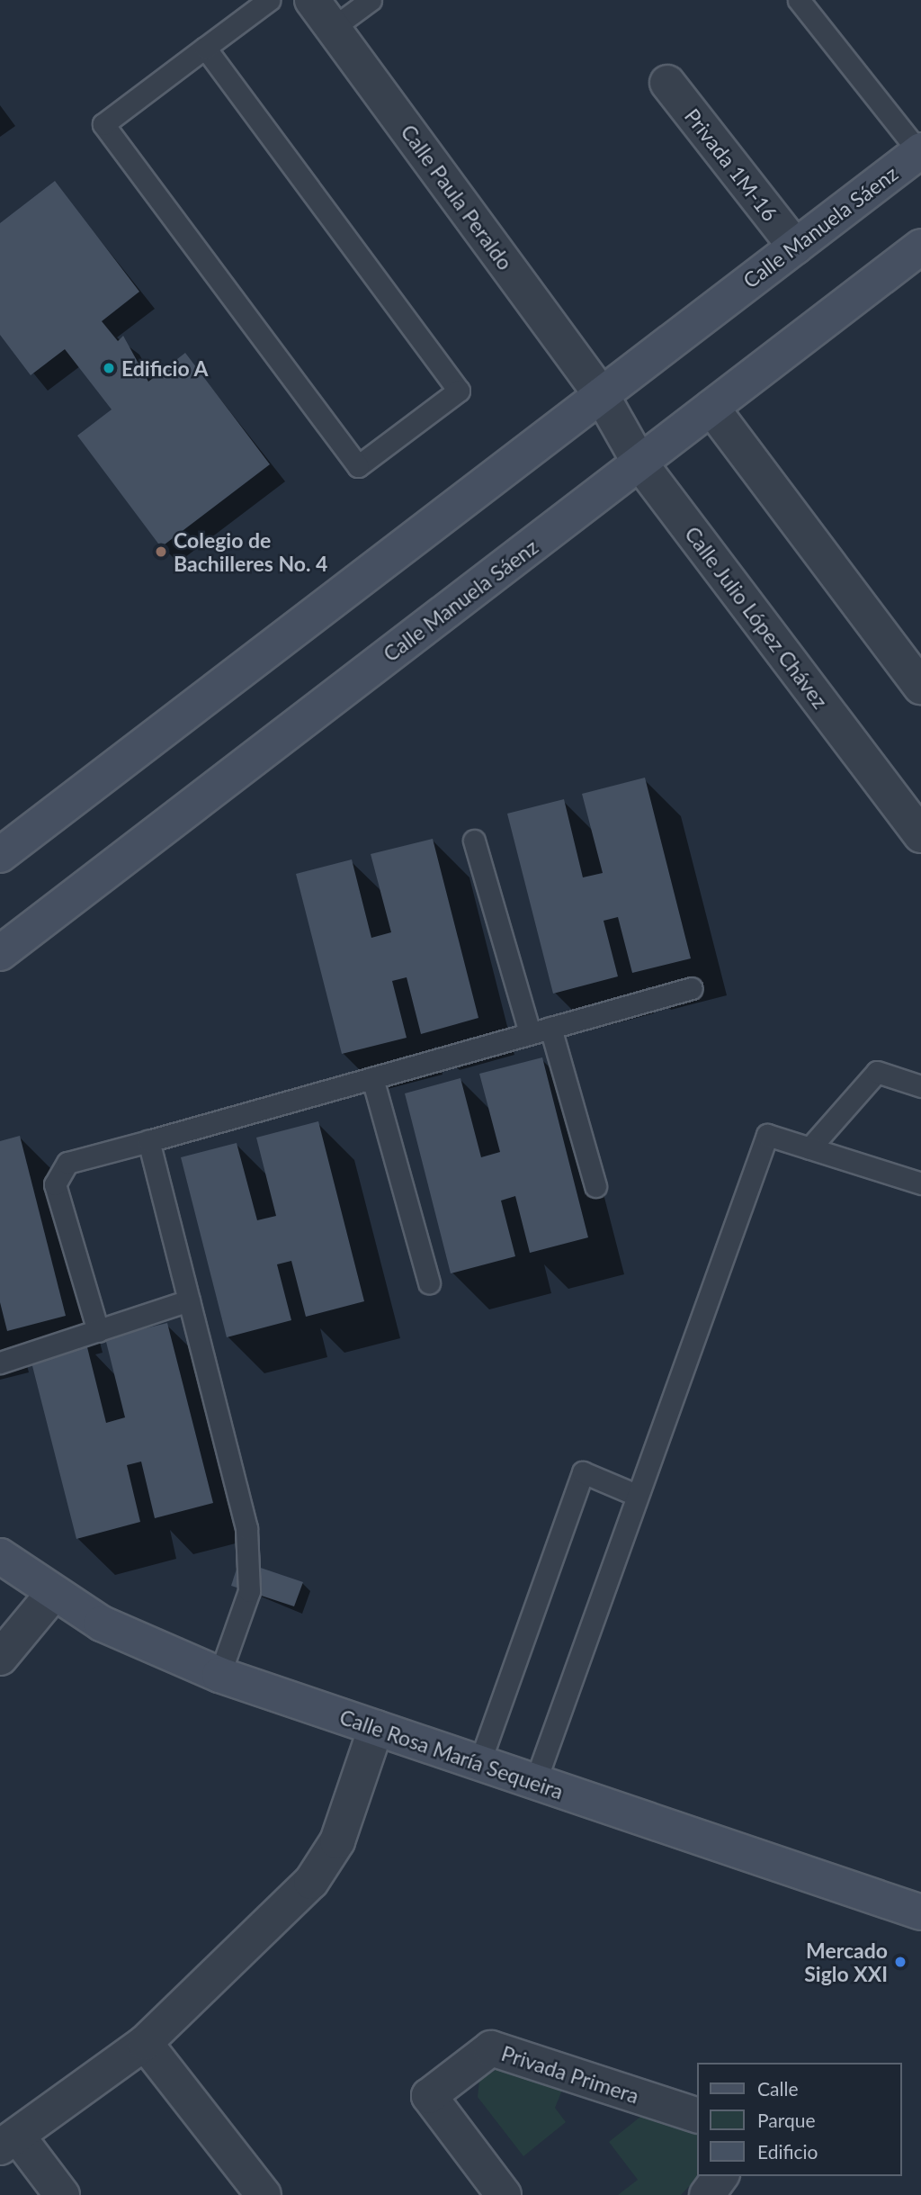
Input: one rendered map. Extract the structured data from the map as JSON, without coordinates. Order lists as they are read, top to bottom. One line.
{"streets":{"street":["Privada 1M-16","Calle Paula Peraldo","Calle Manuela Sáenz","Calle Julio López Chávez","Calle Rosa María Sequeira","Privada Primera"]},"crossings":[["Privada 1M-16","Calle Manuela Sáenz"],["Calle Paula Peraldo","Calle Manuela Sáenz"],["Calle Paula Peraldo","Calle Julio López Chávez"],["Calle Manuela Sáenz","Calle Julio López Chávez"]],"places":["Edificio A","Colegio de Bachilleres No. 4","Mercado Siglo XXI"],"legend":["Calle","Parque","Edificio"]}
